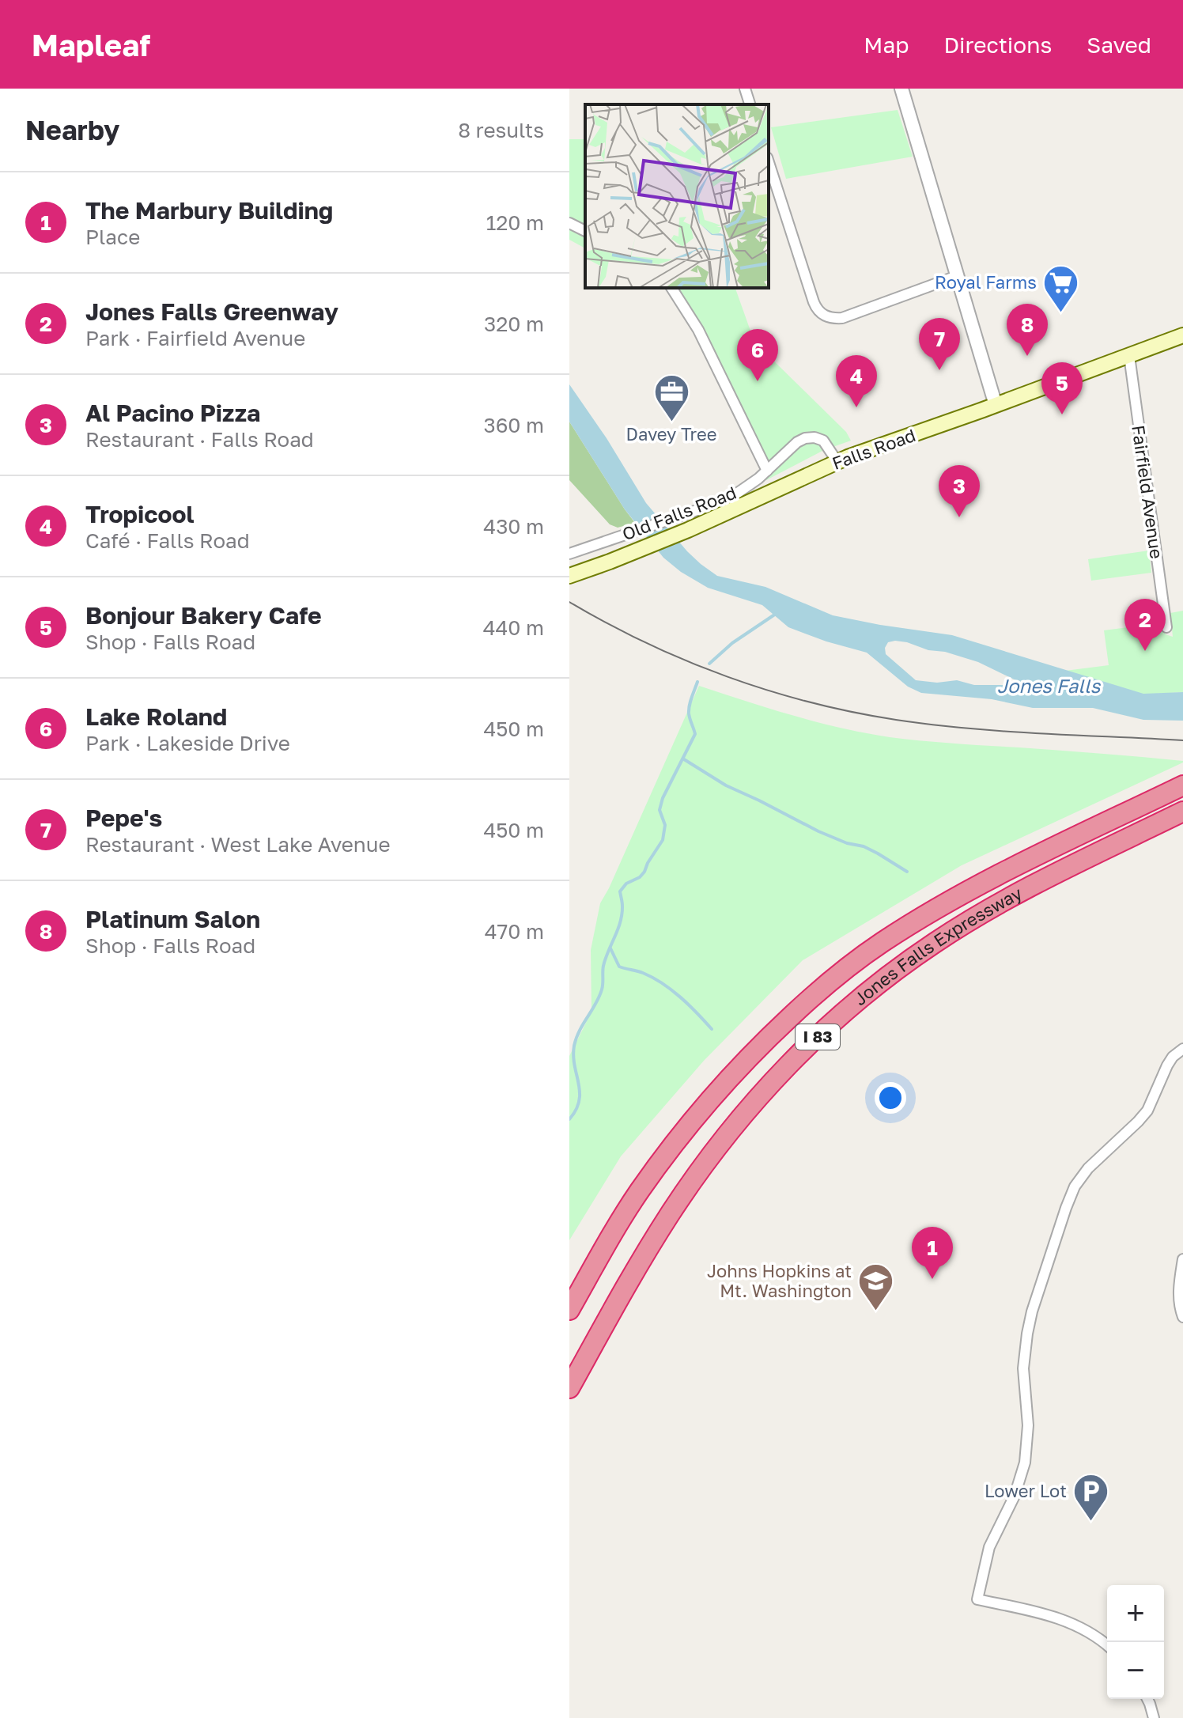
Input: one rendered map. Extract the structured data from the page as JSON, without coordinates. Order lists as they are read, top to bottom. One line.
{"streets":{"highway":["Jones Falls Expressway","I 83"],"main road":["Falls Road"],"street":["Fairfield Avenue","Old Falls Road"]},"crossings":[["Falls Road","Fairfield Avenue"],["Falls Road","Old Falls Road"]],"water":["Jones Falls"],"places":{"supermarket":["Royal Farms"],"office":["Davey Tree"],"school or university":["Johns Hopkins at Mt. Washington"],"parking":["Lower Lot"]},"page":{"header":"Mapleaf","nav":["Map","Directions","Saved"],"heading":["Nearby","8 results"],"list":[{"mark":"1","name":"The Marbury Building","note":"Place","value":"120 m"},{"mark":"2","name":"Jones Falls Greenway","note":"Park · Fairfield Avenue","value":"320 m"},{"mark":"3","name":"Al Pacino Pizza","note":"Restaurant · Falls Road","value":"360 m"},{"mark":"4","name":"Tropicool","note":"Café · Falls Road","value":"430 m"},{"mark":"5","name":"Bonjour Bakery Cafe","note":"Shop · Falls Road","value":"440 m"},{"mark":"6","name":"Lake Roland","note":"Park · Lakeside Drive","value":"450 m"},{"mark":"7","name":"Pepe's","note":"Restaurant · West Lake Avenue","value":"450 m"},{"mark":"8","name":"Platinum Salon","note":"Shop · Falls Road","value":"470 m"}],"pins":["8","7","6","4","5","3","2","1"],"map_buttons":["+","−"]}}
